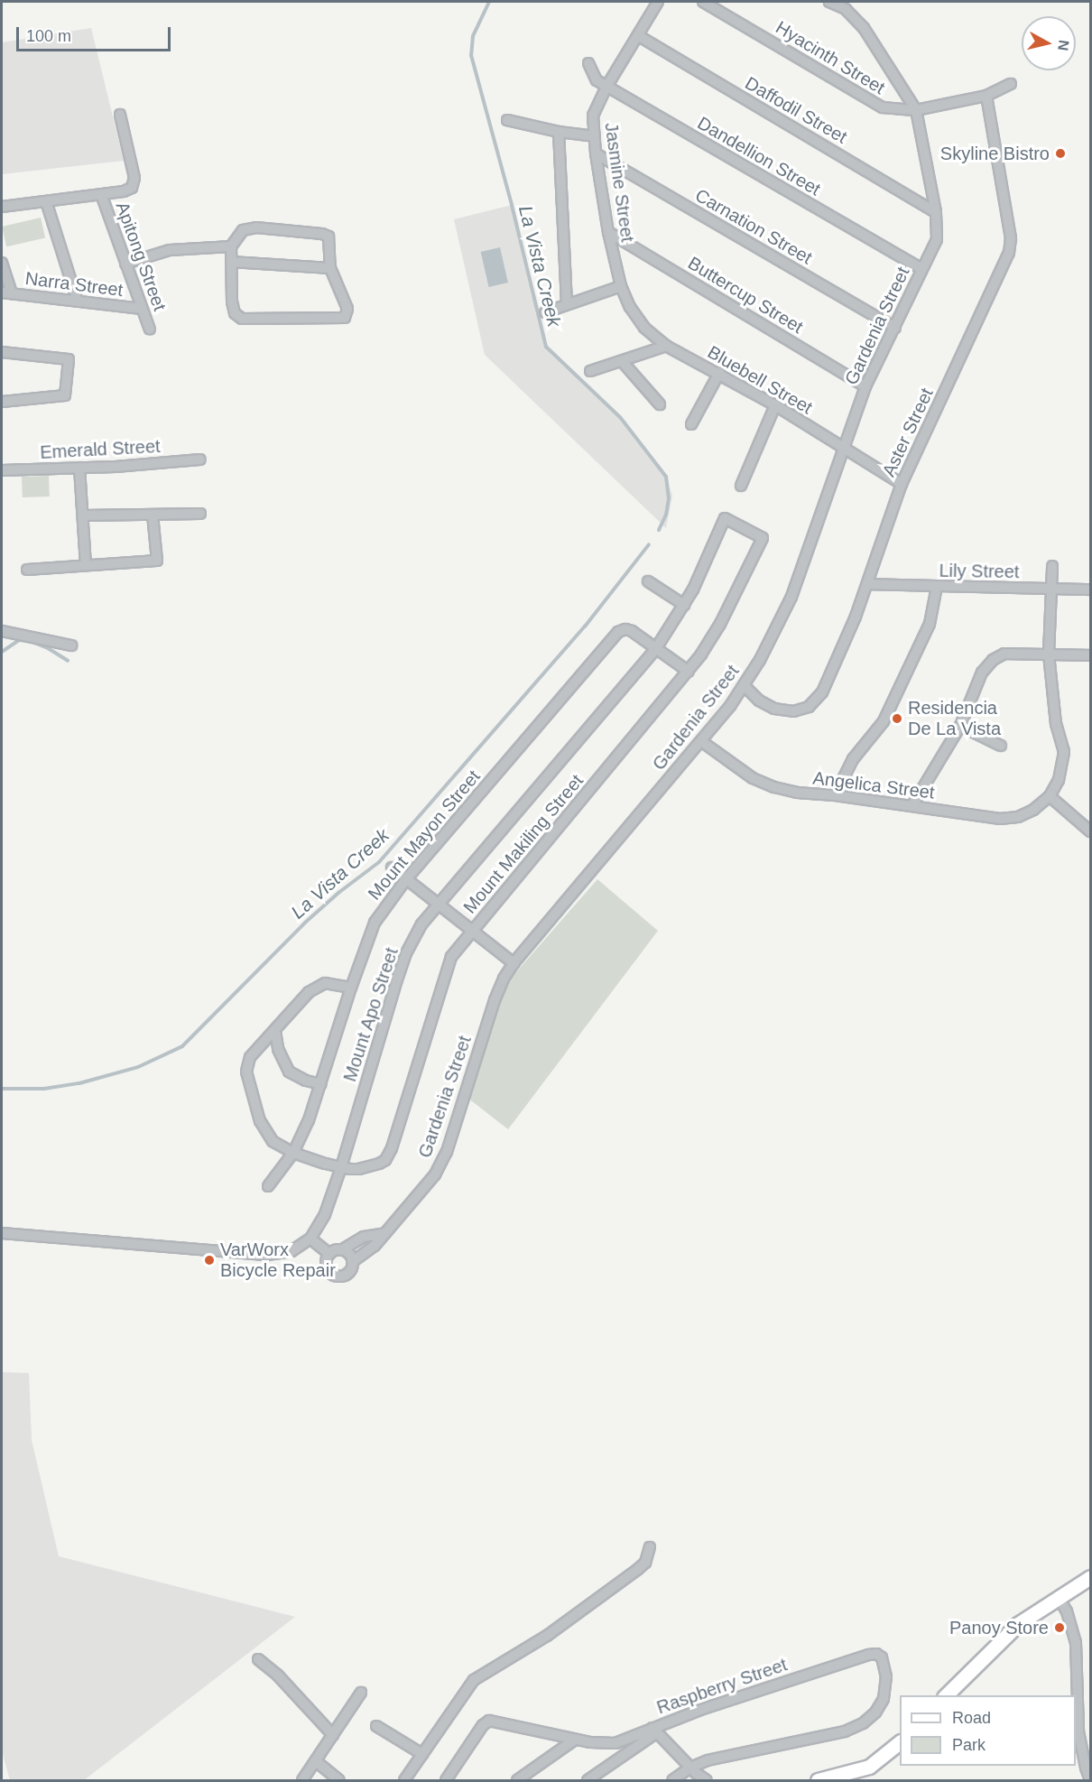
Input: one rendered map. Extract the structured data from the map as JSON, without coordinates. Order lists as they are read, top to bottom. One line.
{"streets":{"street":["Hyacinth Street","Daffodil Street","Dandellion Street","Jasmine Street","Carnation Street","Apitong Street","Narra Street","Buttercup Street","Gardenia Street","Bluebell Street","Aster Street","Emerald Street","Lily Street","Angelica Street","Mount Mayon Street","Mount Makiling Street","Mount Apo Street","Raspberry Street"]},"crossings":[["Hyacinth Street","Gardenia Street"],["Hyacinth Street","Aster Street"],["Daffodil Street","Jasmine Street"],["Daffodil Street","Gardenia Street"],["Dandellion Street","Jasmine Street"],["Dandellion Street","Gardenia Street"],["Jasmine Street","Carnation Street"],["Jasmine Street","Buttercup Street"],["Jasmine Street","Bluebell Street"],["Carnation Street","Gardenia Street"],["Apitong Street","Narra Street"],["Buttercup Street","Gardenia Street"],["Gardenia Street","Bluebell Street"],["Gardenia Street","Aster Street"],["Gardenia Street","Angelica Street"],["Bluebell Street","Aster Street"],["Aster Street","Lily Street"],["Lily Street","Angelica Street"],["Mount Mayon Street","Mount Makiling Street"],["Mount Mayon Street","Mount Apo Street"],["Mount Makiling Street","Mount Apo Street"]],"water":["La Vista Creek"],"places":["Skyline Bistro","Residencia De La Vista","VarWorx Bicycle Repair","Panoy Store"],"legend":["Road","Park"],"scale_bar":"100 m","north":"right"}
